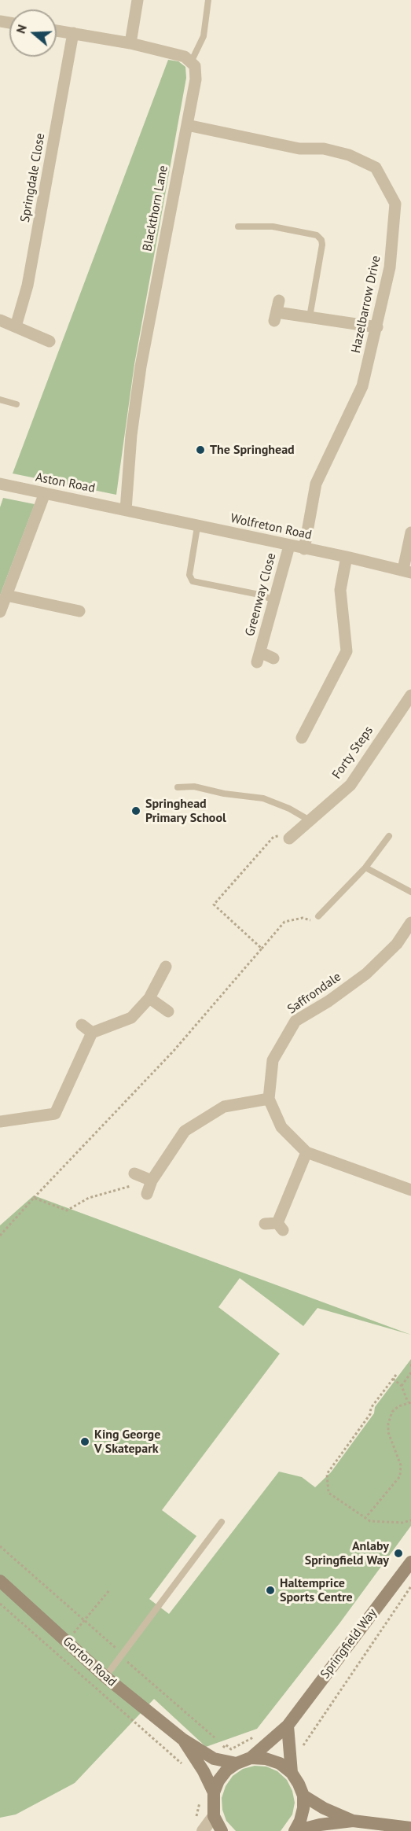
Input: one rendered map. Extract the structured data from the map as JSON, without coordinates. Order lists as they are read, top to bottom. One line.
{"streets":{"main road":["Springfield Way","Gorton Road"],"street":["Springdale Close","Blackthorn Lane","Hazelbarrow Drive","Aston Road","Wolfreton Road","Greenway Close","Forty Steps","Saffrondale"]},"crossings":[["Blackthorn Lane","Hazelbarrow Drive"],["Blackthorn Lane","Aston Road"],["Blackthorn Lane","Wolfreton Road"],["Hazelbarrow Drive","Wolfreton Road"],["Aston Road","Wolfreton Road"],["Wolfreton Road","Greenway Close"]],"places":["The Springhead","Springhead Primary School","King George V Skatepark","Anlaby Springfield Way","Haltemprice Sports Centre"],"north":"left"}
